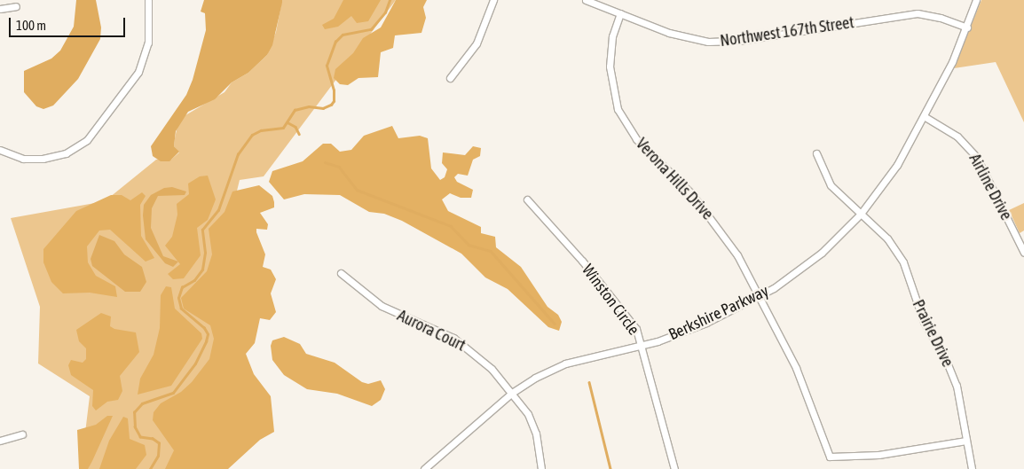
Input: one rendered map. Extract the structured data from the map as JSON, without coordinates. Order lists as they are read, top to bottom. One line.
{"streets":{"street":["Northwest 167th Street","Verona Hills Drive","Airline Drive","Winston Circle","Berkshire Parkway","Aurora Court","Prairie Drive"]},"crossings":[["Northwest 167th Street","Verona Hills Drive"],["Northwest 167th Street","Berkshire Parkway"],["Verona Hills Drive","Berkshire Parkway"],["Verona Hills Drive","Prairie Drive"],["Airline Drive","Berkshire Parkway"],["Winston Circle","Berkshire Parkway"],["Berkshire Parkway","Aurora Court"],["Berkshire Parkway","Prairie Drive"]],"scale_bar":"100 m"}
